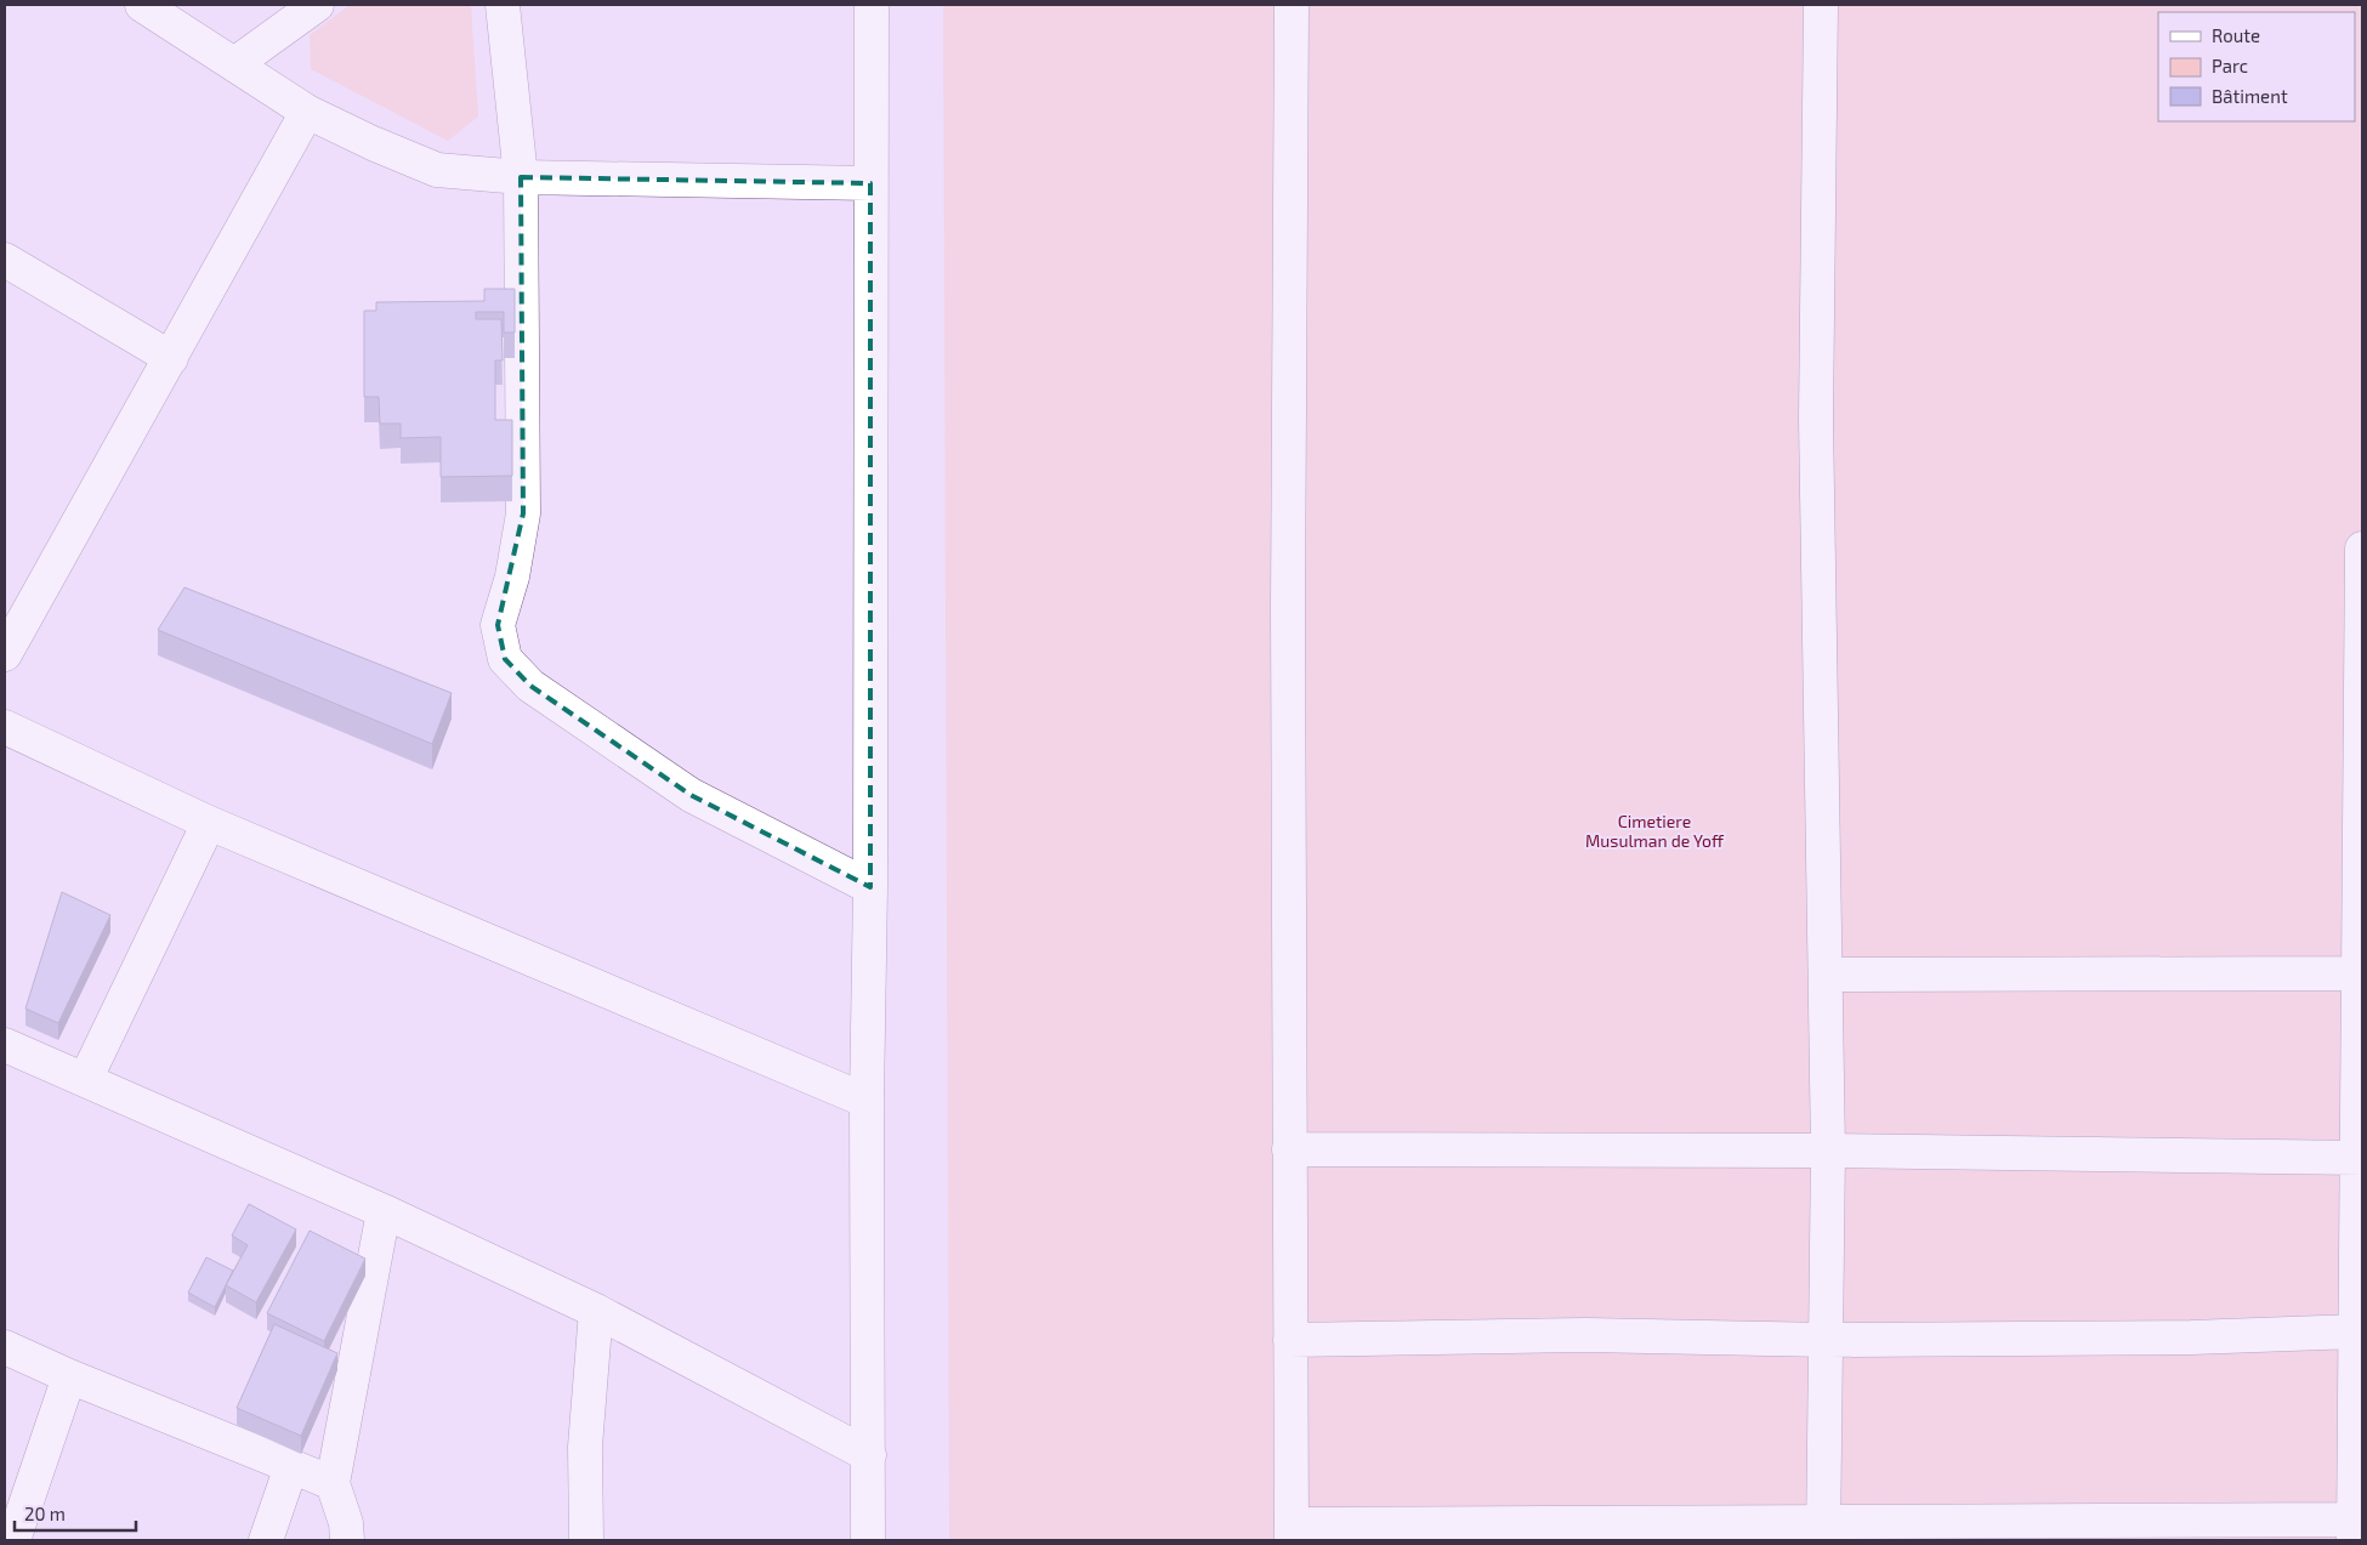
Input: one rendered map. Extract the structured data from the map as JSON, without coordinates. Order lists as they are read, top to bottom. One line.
{"parks":["Cimetiere Musulman de Yoff"],"legend":["Route","Parc","Bâtiment"],"scale_bar":"20 m"}
